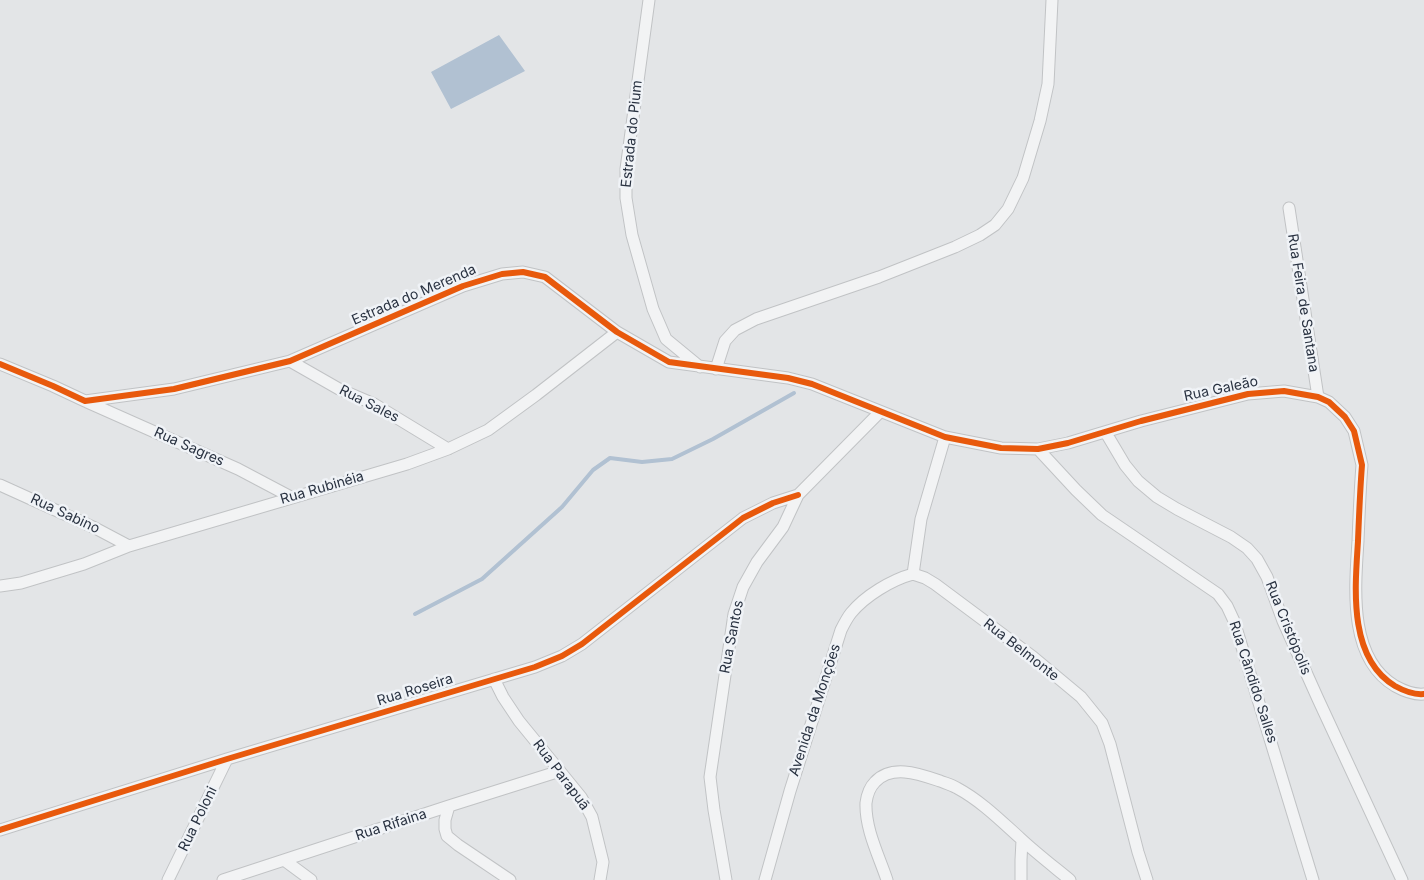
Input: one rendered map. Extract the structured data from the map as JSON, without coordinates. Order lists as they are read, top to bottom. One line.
{"streets":{"street":["Estrada do Pium","Estrada do Merenda","Rua Feira de Santana","Rua Galeão","Rua Sales","Rua Sagres","Rua Rubinéia","Rua Sabino","Rua Cristópolis","Rua Santos","Rua Belmonte","Rua Cândido Salles","Rua Roseira","Avenida da Monções","Rua Parapuã","Rua Poloni","Rua Rifaina"]},"crossings":[["Estrada do Pium","Estrada do Merenda"],["Estrada do Merenda","Rua Galeão"],["Estrada do Merenda","Rua Sales"],["Estrada do Merenda","Rua Sagres"],["Estrada do Merenda","Rua Rubinéia"],["Estrada do Merenda","Rua Santos"],["Rua Feira de Santana","Rua Galeão"],["Rua Galeão","Rua Cristópolis"],["Rua Galeão","Rua Santos"],["Rua Galeão","Rua Cândido Salles"],["Rua Sales","Rua Rubinéia"],["Rua Sagres","Rua Rubinéia"],["Rua Rubinéia","Rua Sabino"],["Rua Santos","Rua Roseira"],["Rua Belmonte","Avenida da Monções"],["Rua Roseira","Rua Parapuã"],["Rua Roseira","Rua Poloni"],["Rua Parapuã","Rua Rifaina"]]}
